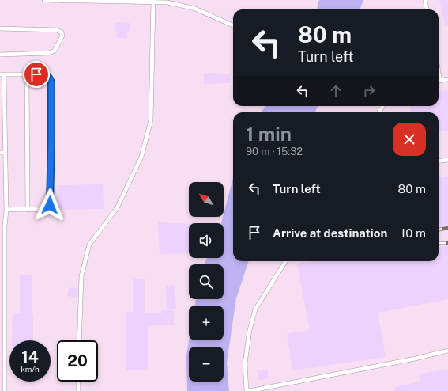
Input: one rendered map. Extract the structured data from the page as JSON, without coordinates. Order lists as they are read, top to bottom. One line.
{"north":"top left","page":{"turn":["80 m","Turn left"],"heading":["1 min","90 m · 15:32"],"list":[{"name":"Turn left","value":"80 m"},{"name":"Arrive at destination","value":"10 m"}],"map_buttons":["+","−"],"speed":"14 km/h","limit":"20"}}
